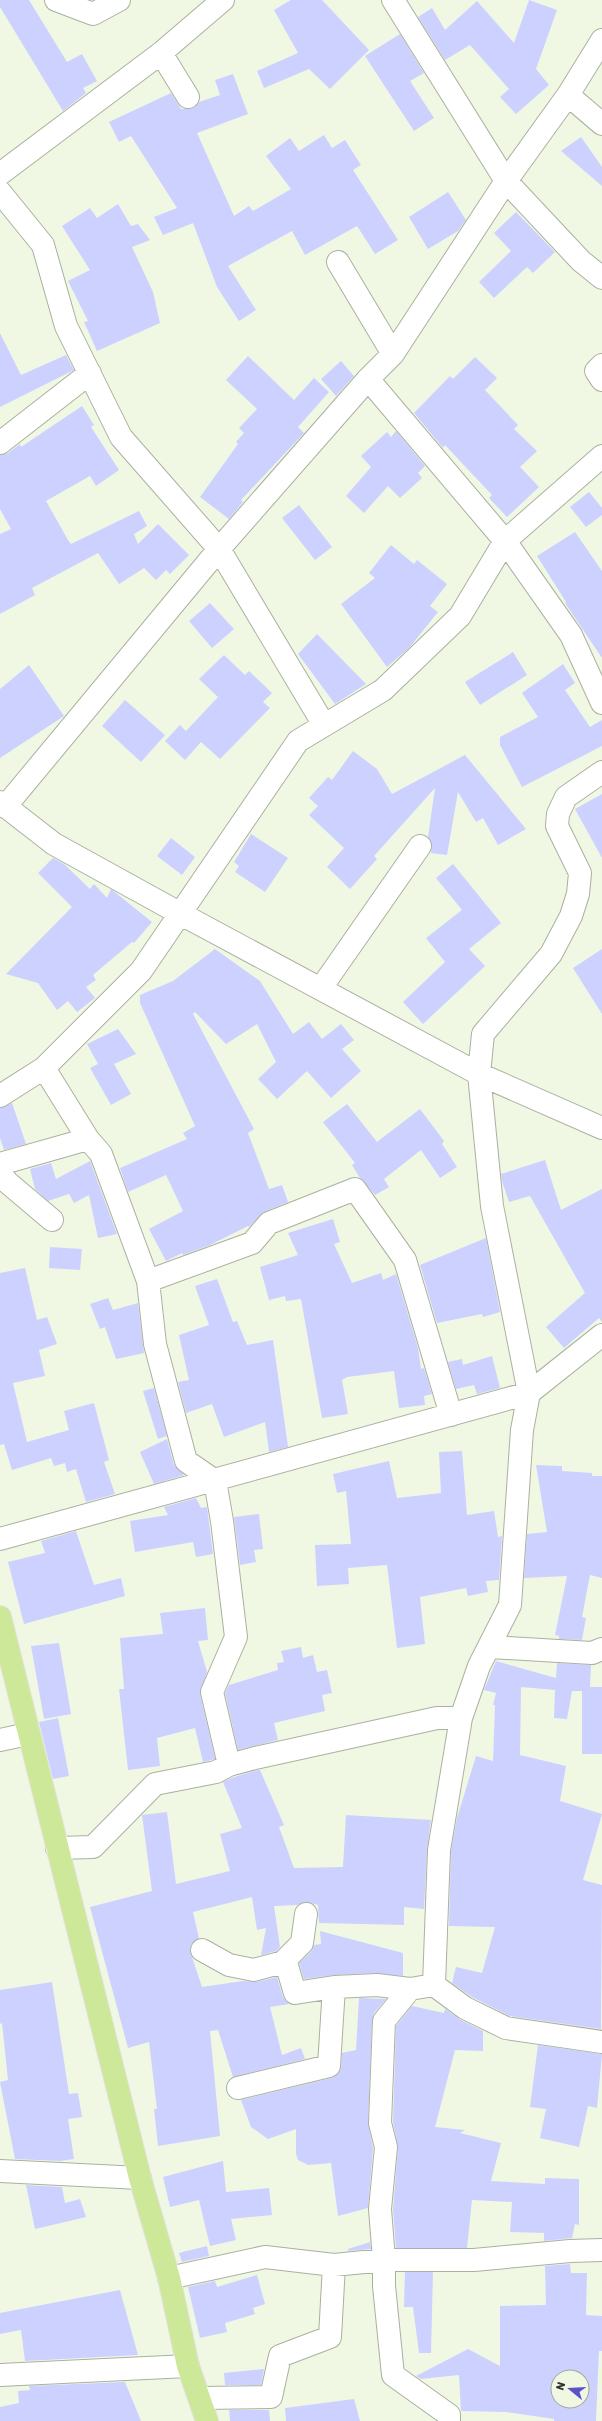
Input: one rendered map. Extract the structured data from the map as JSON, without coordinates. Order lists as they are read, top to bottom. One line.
{"north":"left"}
